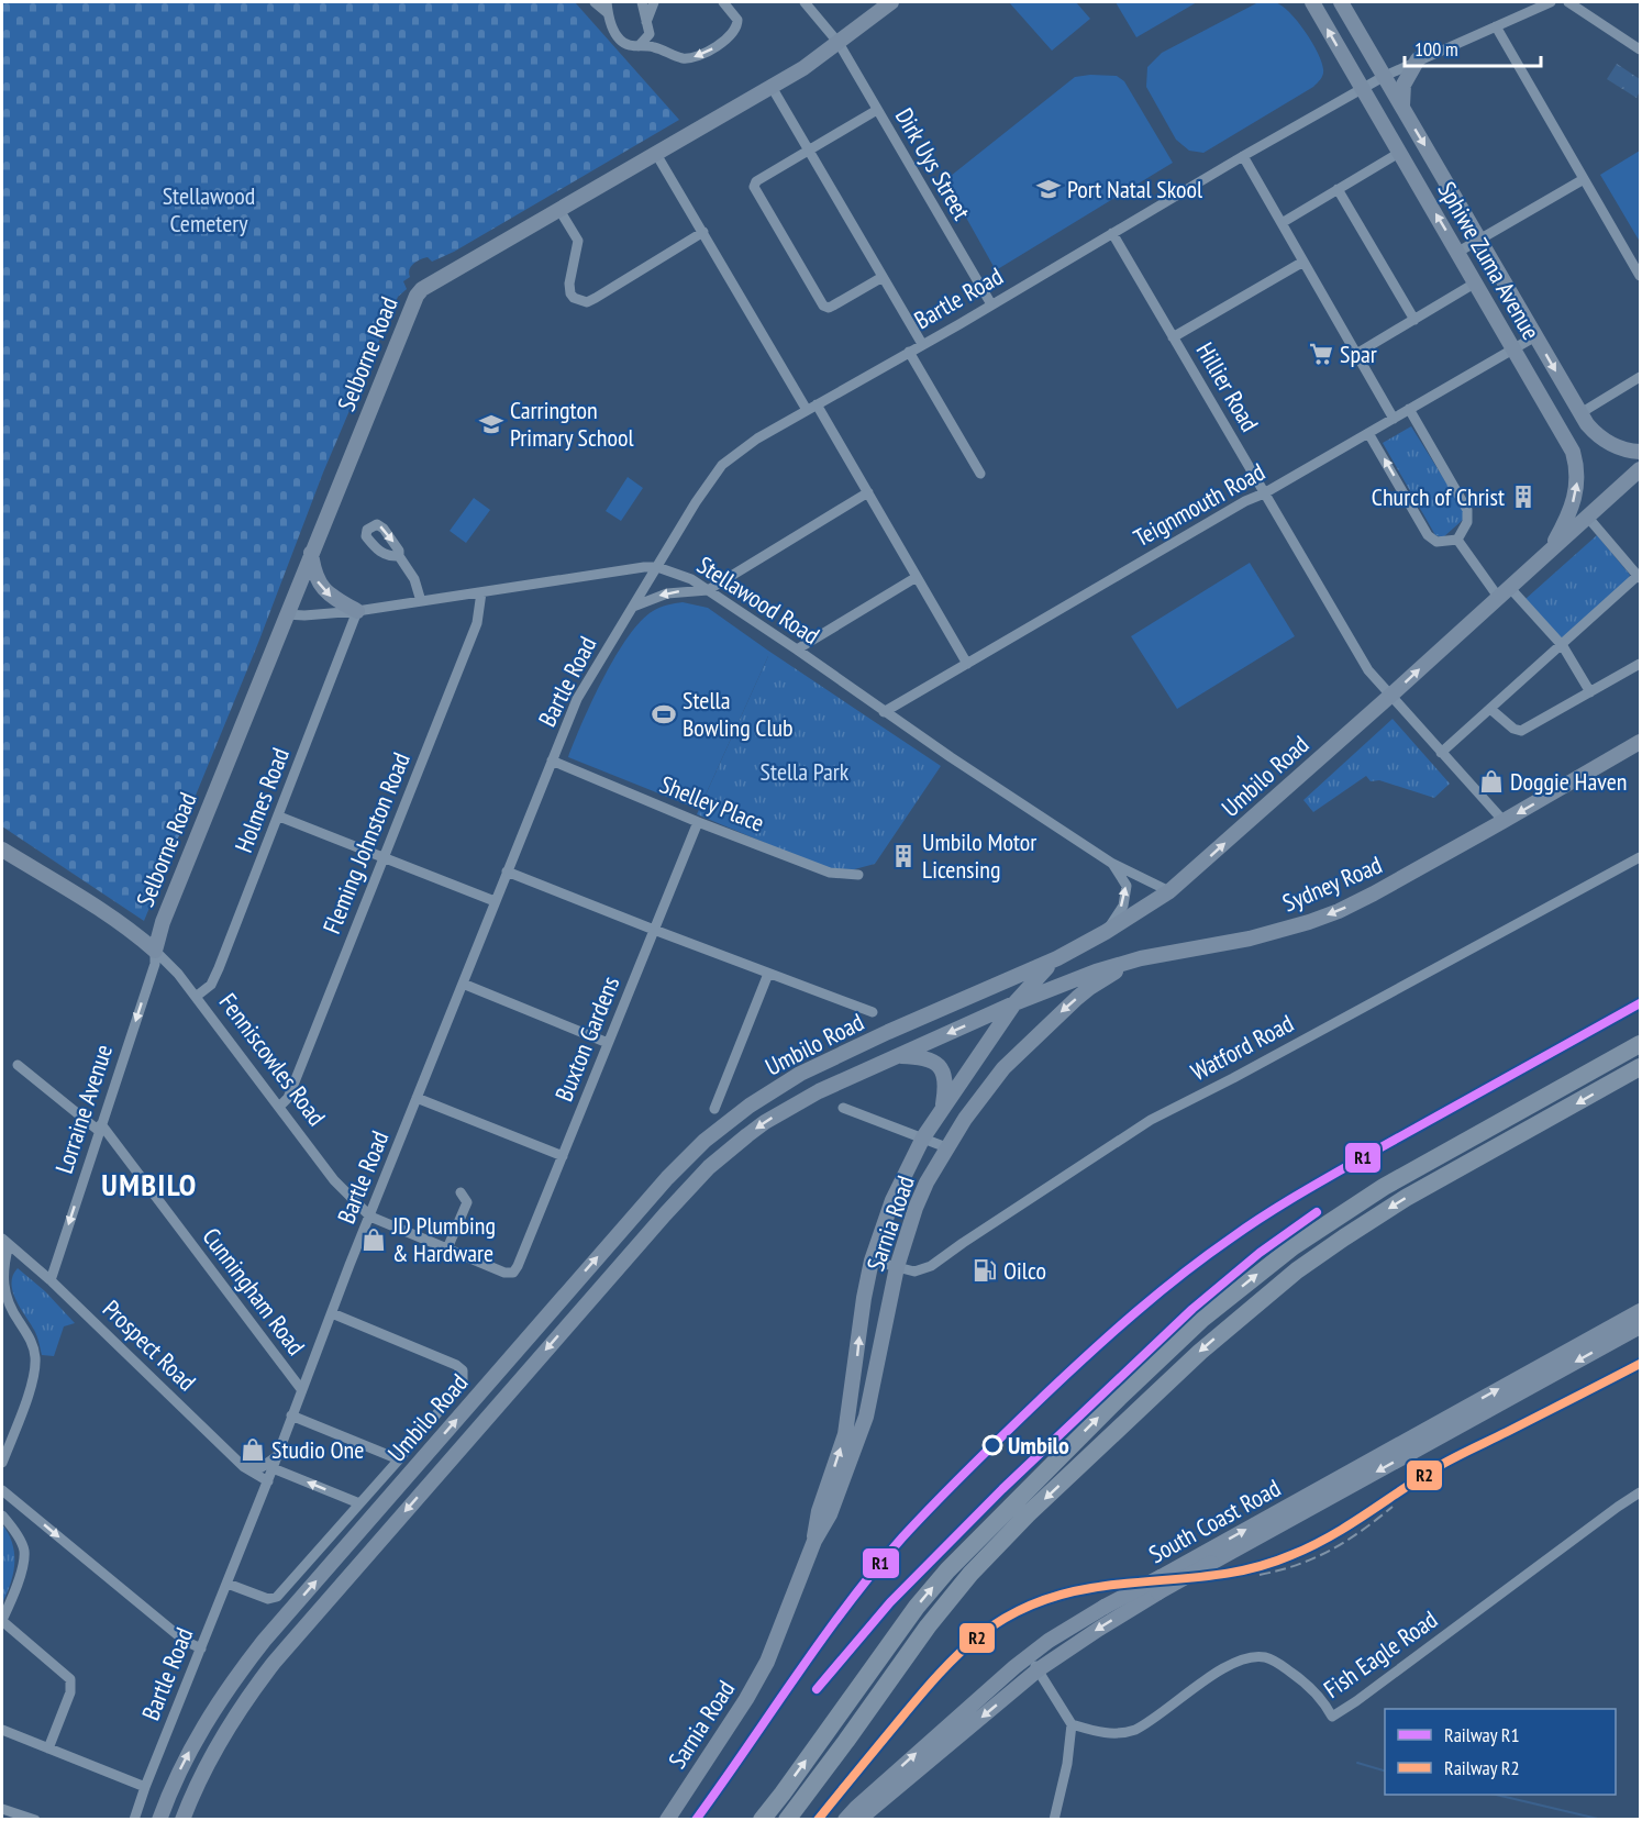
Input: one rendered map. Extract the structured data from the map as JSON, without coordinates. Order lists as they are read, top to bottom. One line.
{"streets":{"main road":["Sphiwe Zuma Avenue","Selborne Road","Umbilo Road","Sydney Road","Fenniscowles Road","Sarnia Road","South Coast Road"],"street":["Dirk Uys Street","Bartle Road","Hillier Road","Teignmouth Road","Stellawood Road","Holmes Road","Shelley Place","Fleming Johnston Road","Buxton Gardens","Watford Road","Lorraine Avenue","Cunningham Road","Prospect Road","Fish Eagle Road"]},"crossings":[["Dirk Uys Street","Bartle Road"],["Dirk Uys Street","Selborne Road"],["Sphiwe Zuma Avenue","Bartle Road"],["Sphiwe Zuma Avenue","Teignmouth Road"],["Sphiwe Zuma Avenue","Umbilo Road"],["Bartle Road","Hillier Road"],["Bartle Road","Stellawood Road"],["Bartle Road","Shelley Place"],["Bartle Road","Fenniscowles Road"],["Bartle Road","Cunningham Road"],["Bartle Road","Prospect Road"],["Selborne Road","Stellawood Road"],["Selborne Road","Fenniscowles Road"],["Selborne Road","Lorraine Avenue"],["Hillier Road","Teignmouth Road"],["Hillier Road","Umbilo Road"],["Hillier Road","Sydney Road"],["Teignmouth Road","Stellawood Road"],["Stellawood Road","Umbilo Road"],["Stellawood Road","Holmes Road"],["Stellawood Road","Fleming Johnston Road"],["Umbilo Road","Sydney Road"],["Umbilo Road","Sarnia Road"],["Holmes Road","Fenniscowles Road"],["Shelley Place","Buxton Gardens"],["Fleming Johnston Road","Fenniscowles Road"],["Sydney Road","Sarnia Road"],["Buxton Gardens","Fenniscowles Road"],["Watford Road","Sarnia Road"],["Fenniscowles Road","Lorraine Avenue"],["Lorraine Avenue","Cunningham Road"],["Lorraine Avenue","Prospect Road"]],"one_way":["Sydney Road","Lorraine Avenue"],"districts":["UMBILO"],"parks":["Stellawood Cemetery","Stella Park"],"places":{"school or university":["Port Natal Skool","Carrington Primary School"],"supermarket":["Spar"],"building":["Church of Christ","Umbilo Motor Licensing"],"sports":["Stella Bowling Club"],"shop":["Doggie Haven","JD Plumbing & Hardware","Studio One"],"fuel station":["Oilco"],"other":["Umbilo"]},"lines":["rail line R1","rail line R2"],"legend":["Railway R1","Railway R2"],"scale_bar":"100 m"}
